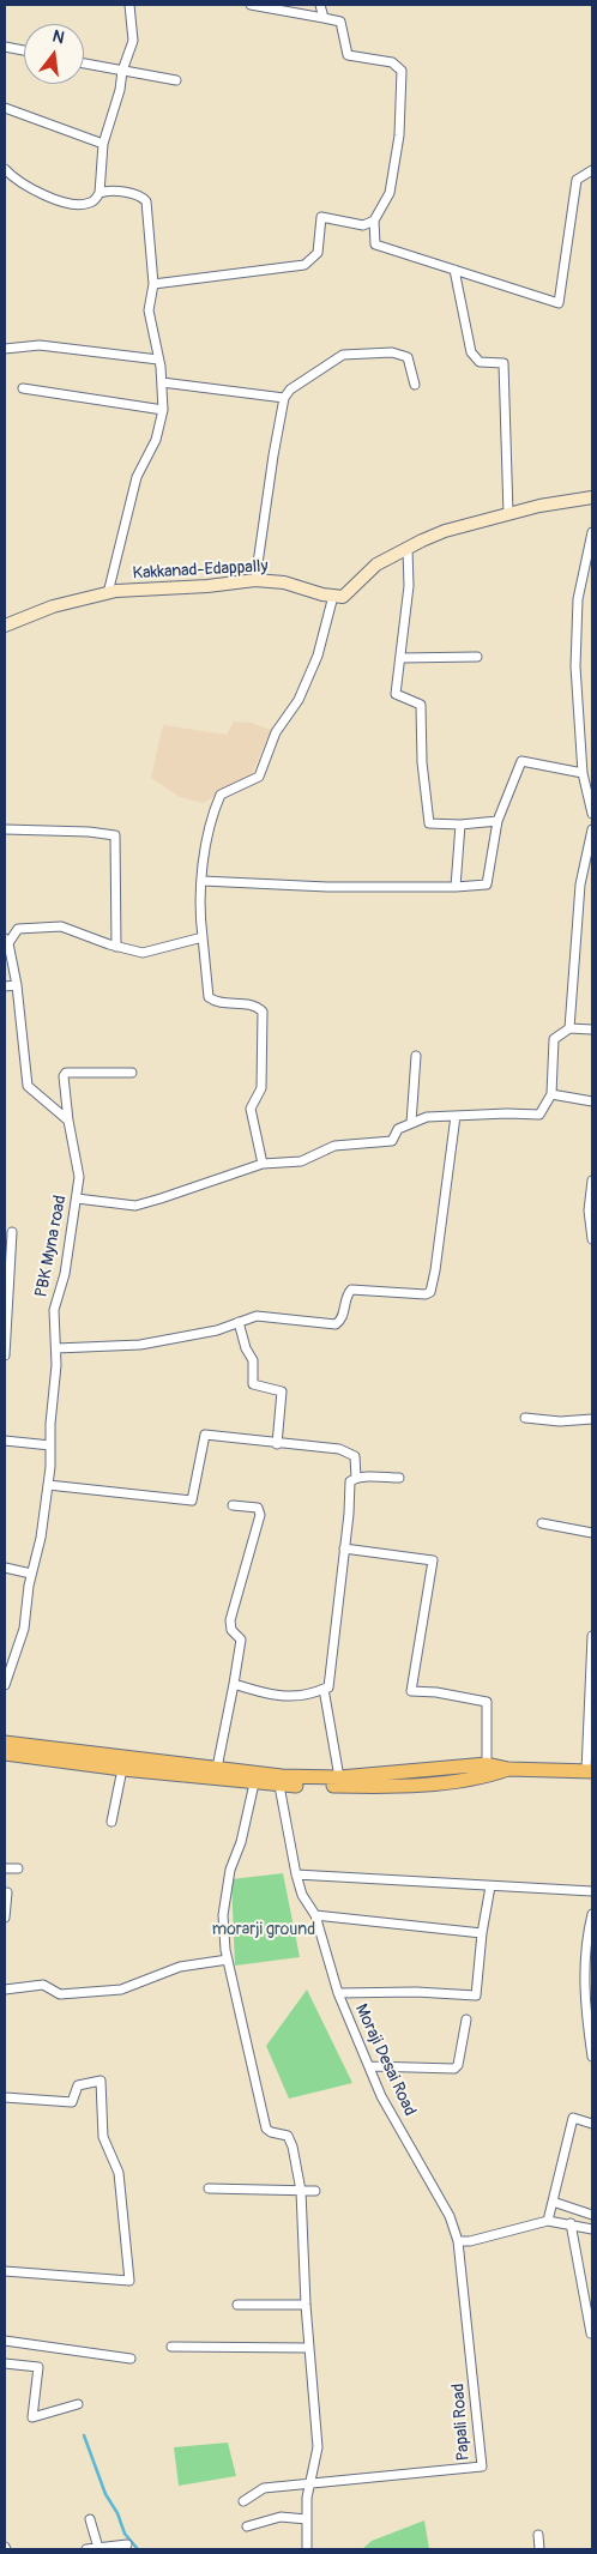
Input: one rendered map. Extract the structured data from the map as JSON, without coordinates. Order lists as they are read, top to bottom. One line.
{"streets":{"street":["Kakkanad-Edappally","PBK Myna road","Moraji Desai Road","Papali Road"]},"crossings":[["Moraji Desai Road","Papali Road"]],"parks":["morarji ground"],"north":"top"}
